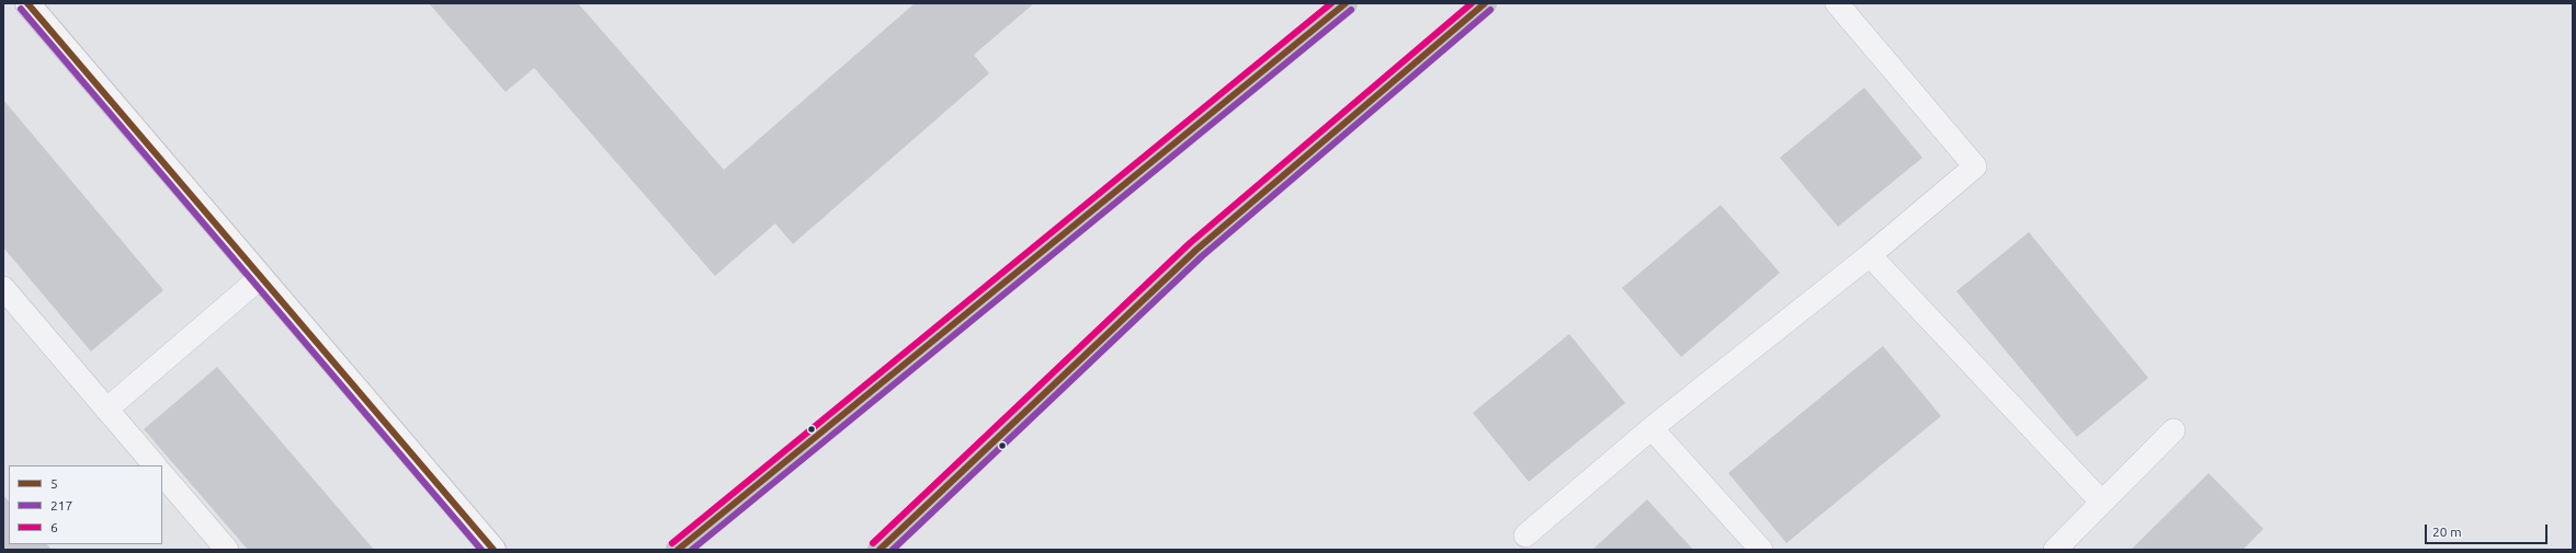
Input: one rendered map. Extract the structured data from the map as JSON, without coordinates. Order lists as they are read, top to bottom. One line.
{"lines":["transit line 5","transit line 6","transit line 217"],"legend":["5","217","6"],"scale_bar":"20 m"}
